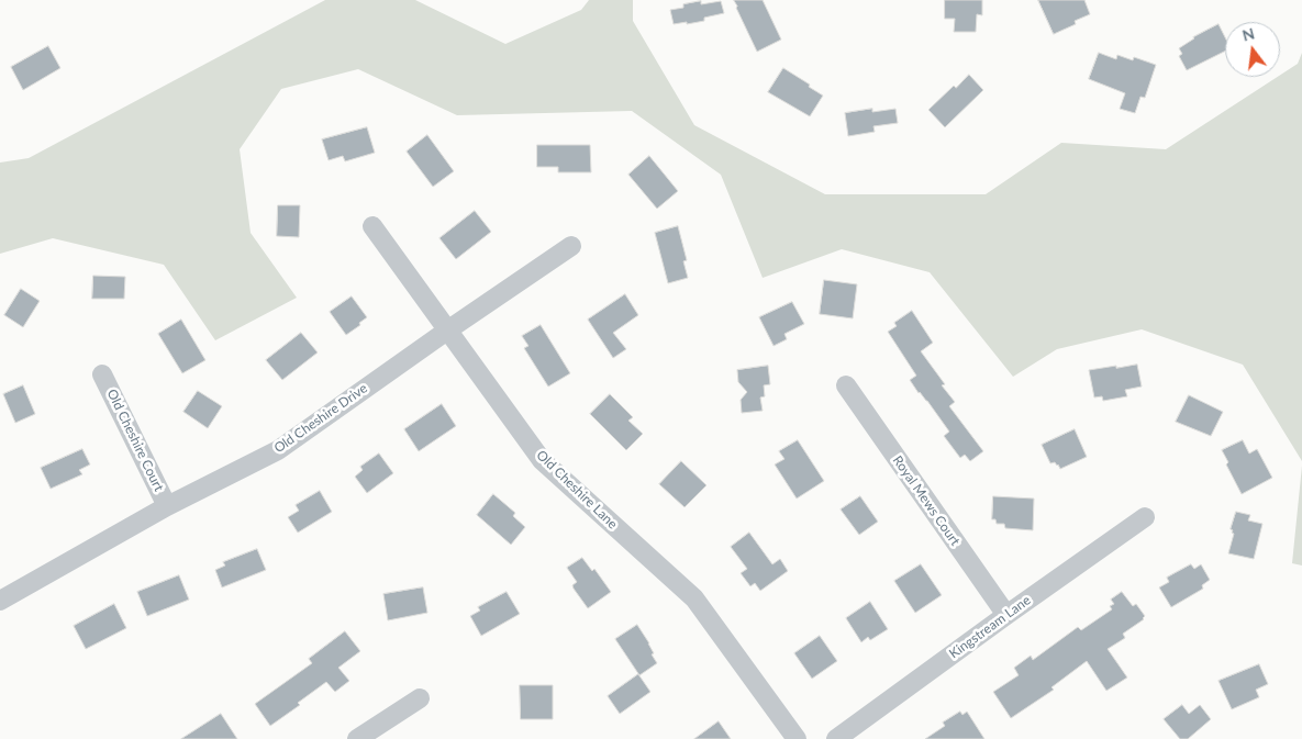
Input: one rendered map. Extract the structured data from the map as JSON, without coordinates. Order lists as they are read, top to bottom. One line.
{"streets":{"street":["Old Cheshire Drive","Old Cheshire Court","Old Cheshire Lane","Royal Mews Court","Kingstream Lane"]},"crossings":[["Old Cheshire Drive","Old Cheshire Court"],["Old Cheshire Drive","Old Cheshire Lane"],["Royal Mews Court","Kingstream Lane"]],"north":"top"}
